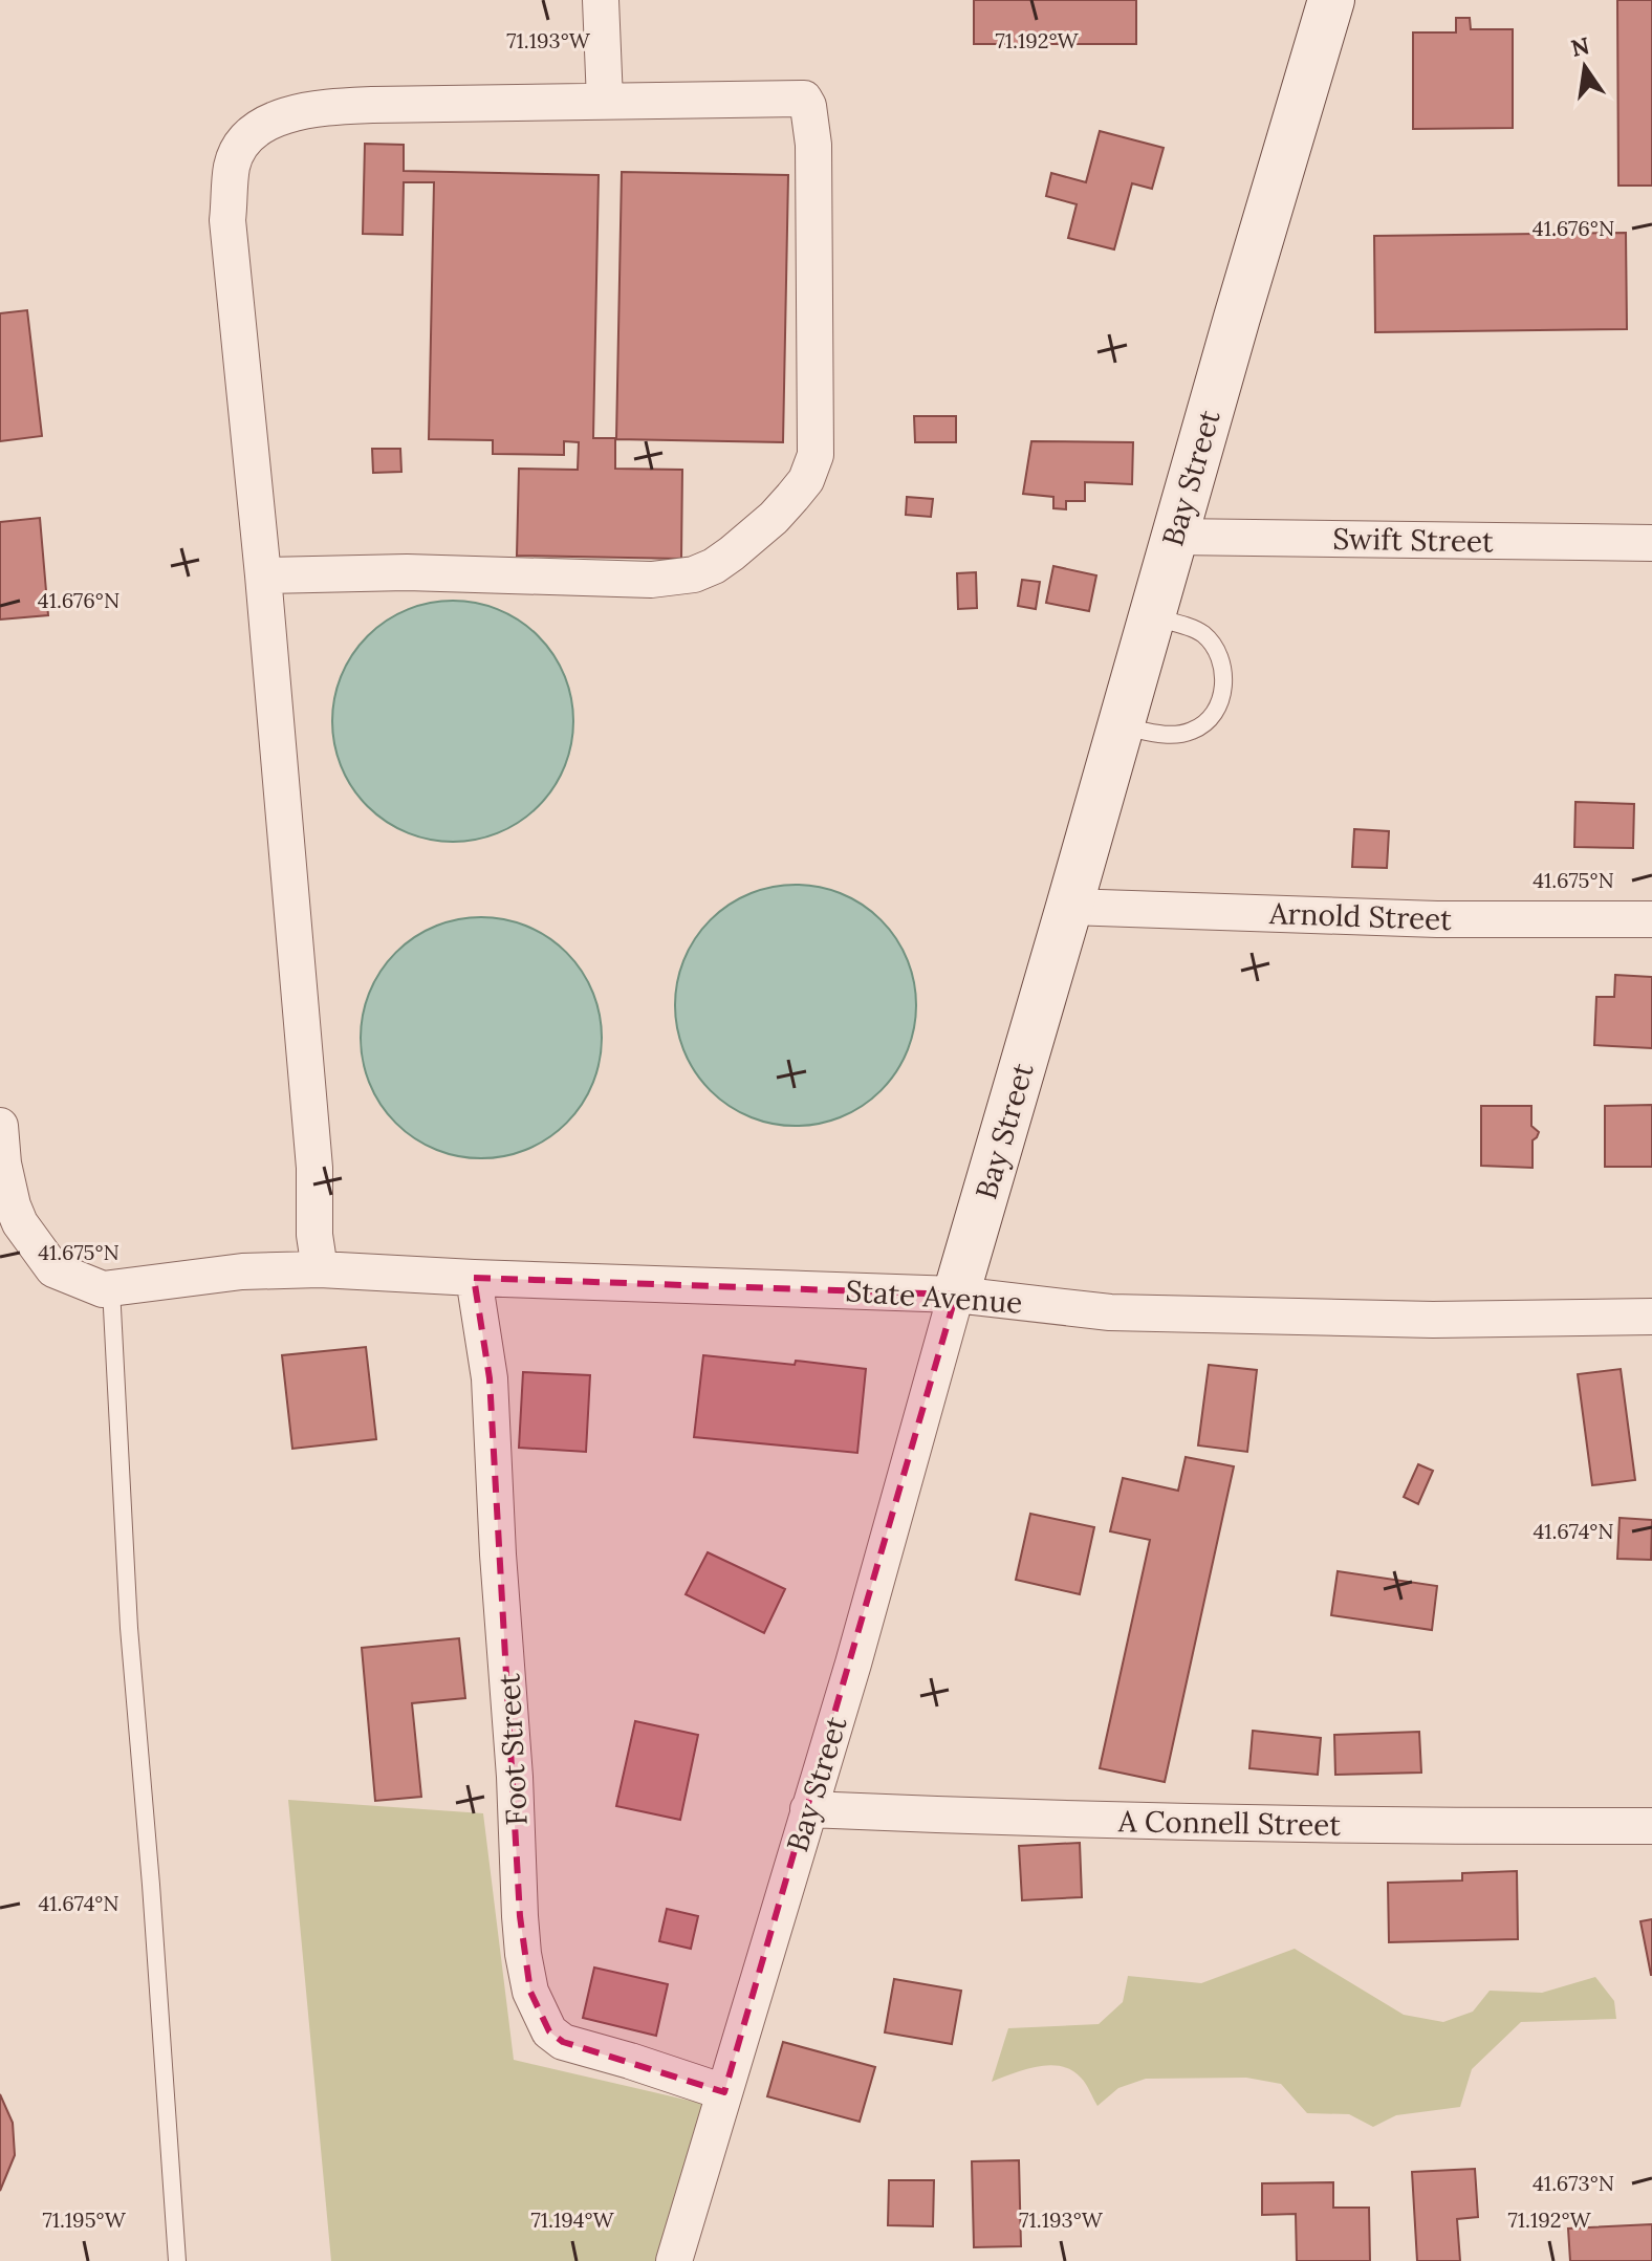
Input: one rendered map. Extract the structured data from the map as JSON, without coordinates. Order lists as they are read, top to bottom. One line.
{"streets":{"main road":["Bay Street"],"street":["Swift Street","Arnold Street","State Avenue","Foot Street","A Connell Street"]},"crossings":[["Bay Street","Swift Street"],["Bay Street","Arnold Street"],["Bay Street","State Avenue"],["Bay Street","Foot Street"],["Bay Street","A Connell Street"],["State Avenue","Foot Street"]],"north":"top","coordinates":["71.193°W","71.192°W","41.676°N","41.675°N","41.674°N","41.673°N","71.195°W","71.194°W"]}
